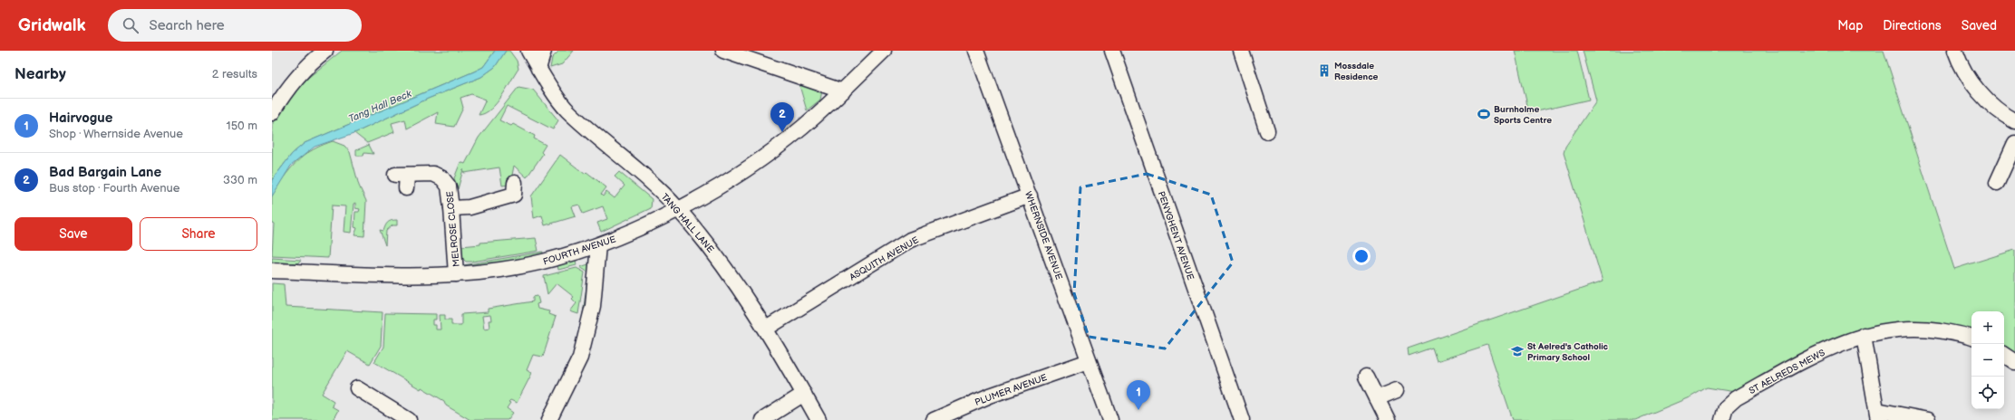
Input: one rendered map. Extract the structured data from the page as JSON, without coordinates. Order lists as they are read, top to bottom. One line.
{"streets":{"street":["TANG HALL LANE","MELROSE CLOSE","WHERNSIDE AVENUE","PENYGHENT AVENUE","FOURTH AVENUE","ASQUITH AVENUE","ST AELREDS MEWS","PLUMER AVENUE"]},"crossings":[["TANG HALL LANE","FOURTH AVENUE"],["TANG HALL LANE","ASQUITH AVENUE"],["MELROSE CLOSE","FOURTH AVENUE"],["WHERNSIDE AVENUE","ASQUITH AVENUE"],["WHERNSIDE AVENUE","PLUMER AVENUE"]],"water":["Tang Hall Beck"],"places":{"building":["Mossdale Residence"],"sports":["Burnholme Sports Centre"],"school or university":["St Aelred's Catholic Primary School"]},"page":{"header":"Gridwalk","search":"Search here","nav":["Map","Directions","Saved"],"heading":["Nearby","2 results"],"list":[{"mark":"1","name":"Hairvogue","note":"Shop · Whernside Avenue","value":"150 m"},{"mark":"2","name":"Bad Bargain Lane","note":"Bus stop · Fourth Avenue","value":"330 m"}],"pins":["2","1"],"buttons":["Save","Share"],"map_buttons":["+","−"]}}
